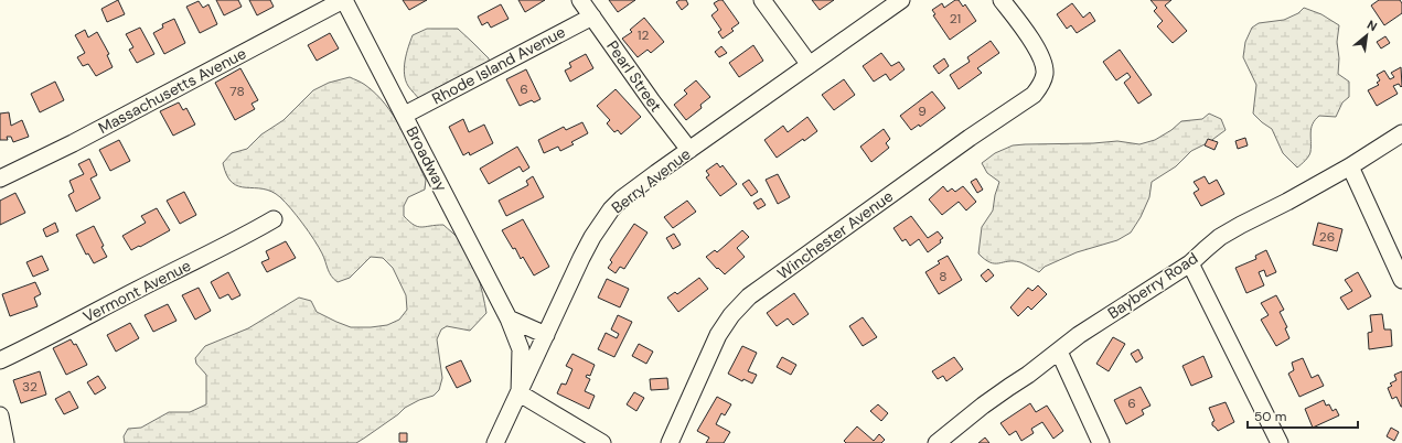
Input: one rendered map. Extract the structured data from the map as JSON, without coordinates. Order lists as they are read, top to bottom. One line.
{"streets":{"street":["Rhode Island Avenue","Pearl Street","Massachusetts Avenue","Broadway","Berry Avenue","Winchester Avenue","Bayberry Road","Vermont Avenue"]},"crossings":[["Rhode Island Avenue","Pearl Street"],["Rhode Island Avenue","Broadway"],["Pearl Street","Berry Avenue"],["Massachusetts Avenue","Broadway"],["Broadway","Berry Avenue"]],"house_numbers":["21","12","6","78","9","26","8","32","6"],"scale_bar":"50 m","north":"top right"}
